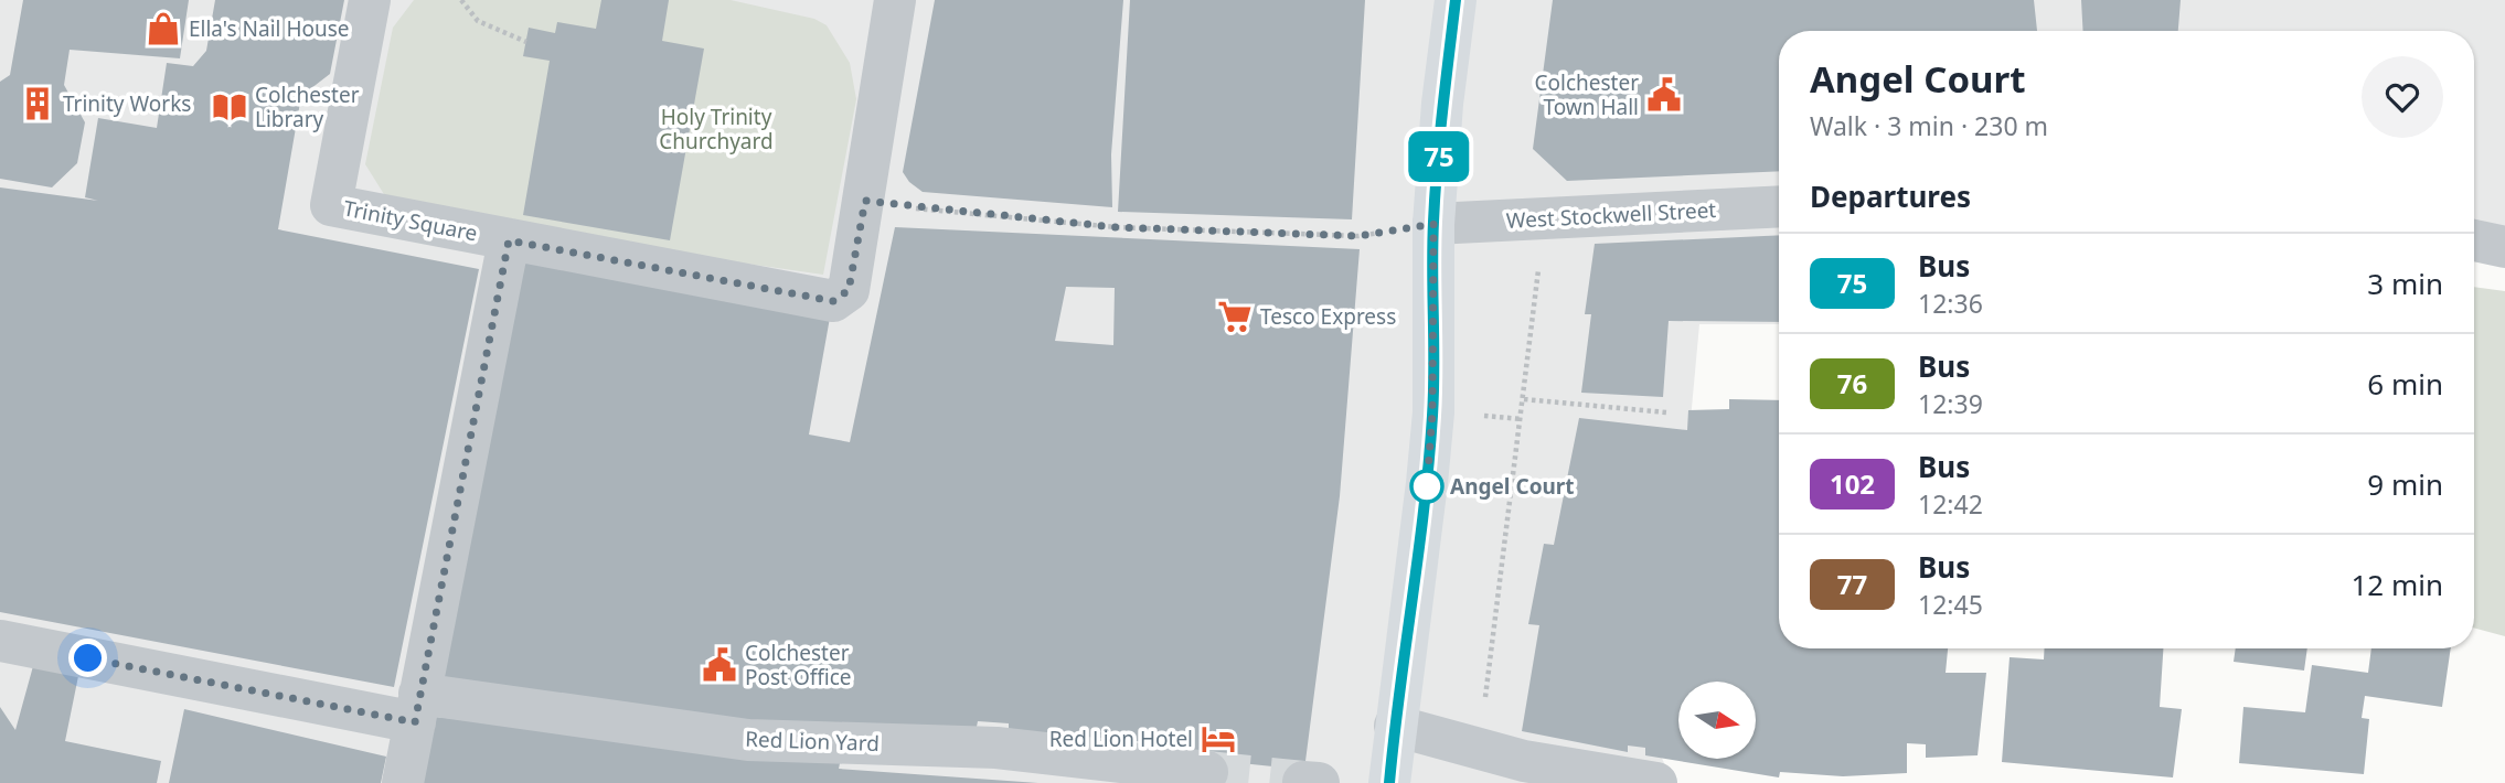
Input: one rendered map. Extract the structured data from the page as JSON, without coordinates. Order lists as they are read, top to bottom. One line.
{"streets":{"street":["West Stockwell Street","Trinity Square","Red Lion Yard"]},"parks":["Holy Trinity Churchyard"],"places":{"shop":["Ella's Nail House"],"public building":["Colchester Town Hall","Colchester Post Office"],"building":["Trinity Works"],"library":["Colchester Library"],"supermarket":["Tesco Express"],"other":["Angel Court"],"hotel":["Red Lion Hotel"]},"lines":["bus line 75"],"north":"right","page":{"on_map":"75","heading":[["Angel Court","Walk · 3 min · 230 m"],"Departures"],"list":[{"mark":"75","name":"Bus","note":"12:36","value":"3 min"},{"mark":"76","name":"Bus","note":"12:39","value":"6 min"},{"mark":"102","name":"Bus","note":"12:42","value":"9 min"},{"mark":"77","name":"Bus","note":"12:45","value":"12 min"}]}}
